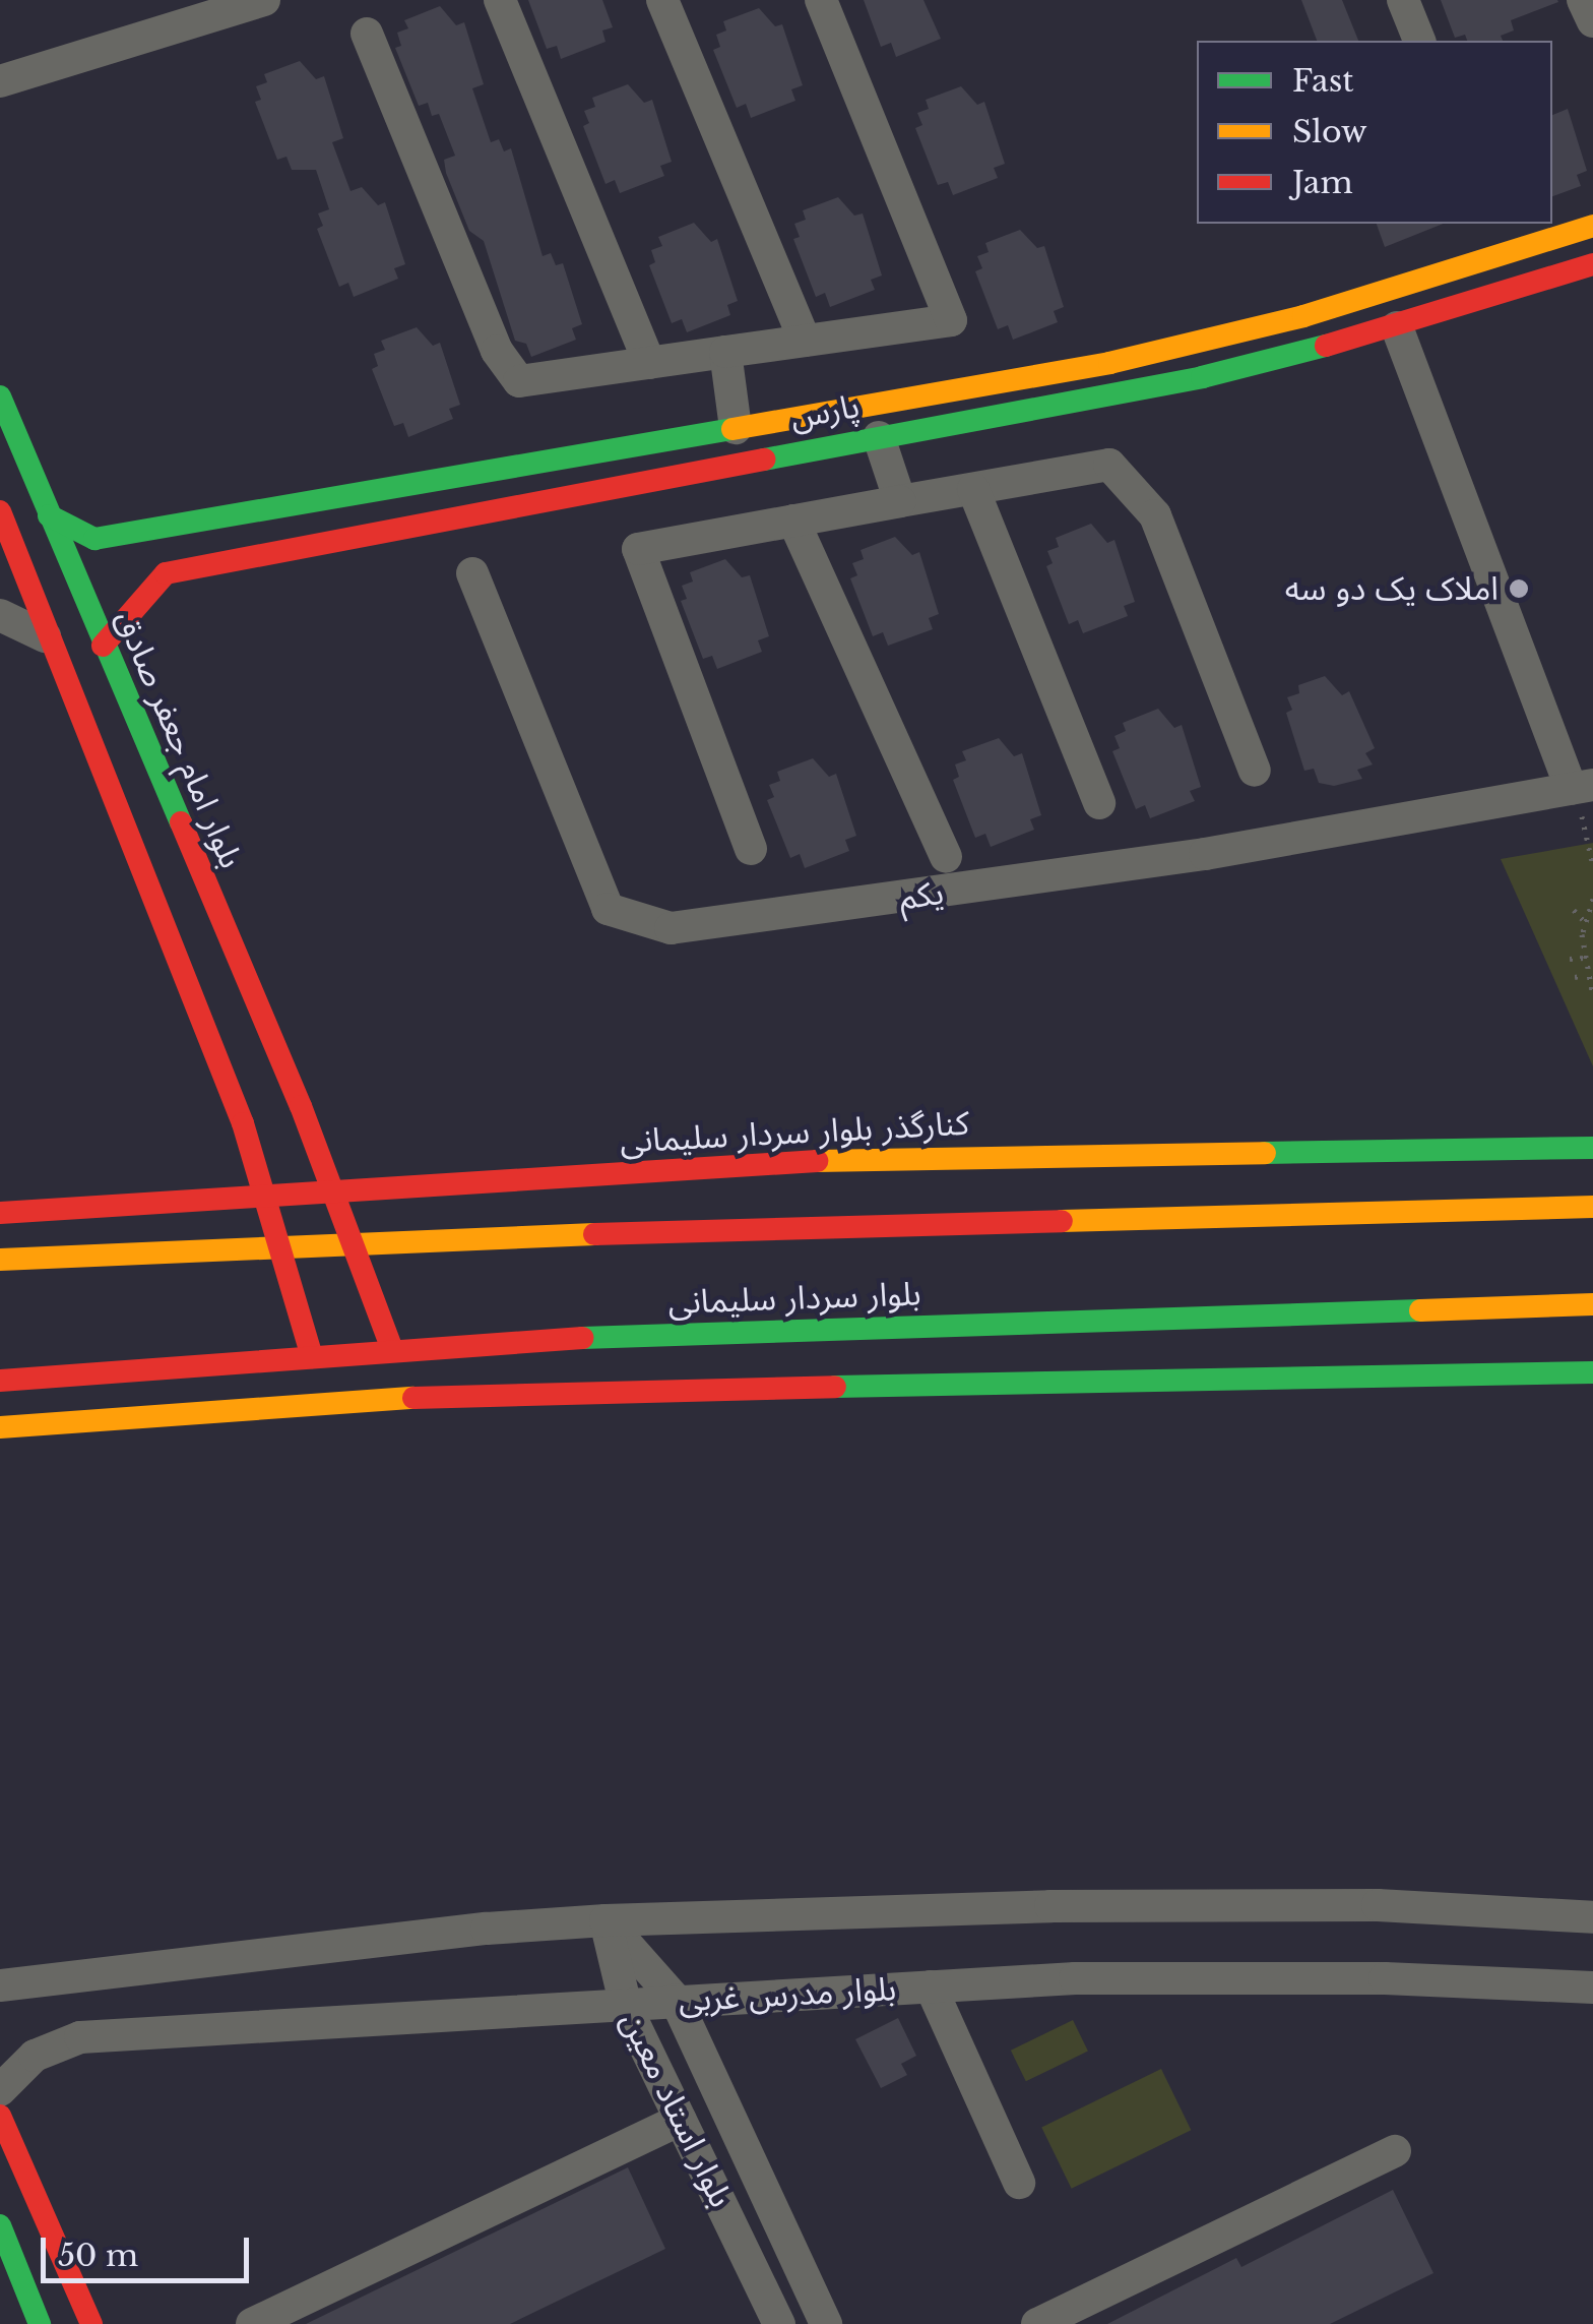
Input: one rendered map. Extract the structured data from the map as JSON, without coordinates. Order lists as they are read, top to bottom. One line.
{"streets":{"street":["پارس","بلوار امام جعفر صادق","یکم","کنارگذر بلوار سردار سلیمانی","بلوار سردار سلیمانی","بلوار مدرس غربی","بلوار استاد معین"]},"crossings":[["پارس","بلوار امام جعفر صادق"],["بلوار امام جعفر صادق","کنارگذر بلوار سردار سلیمانی"],["بلوار امام جعفر صادق","بلوار سردار سلیمانی"],["بلوار مدرس غربی","بلوار استاد معین"]],"places":["املاک یک دو سه"],"legend":["Fast","Slow","Jam"],"scale_bar":"50 m"}
